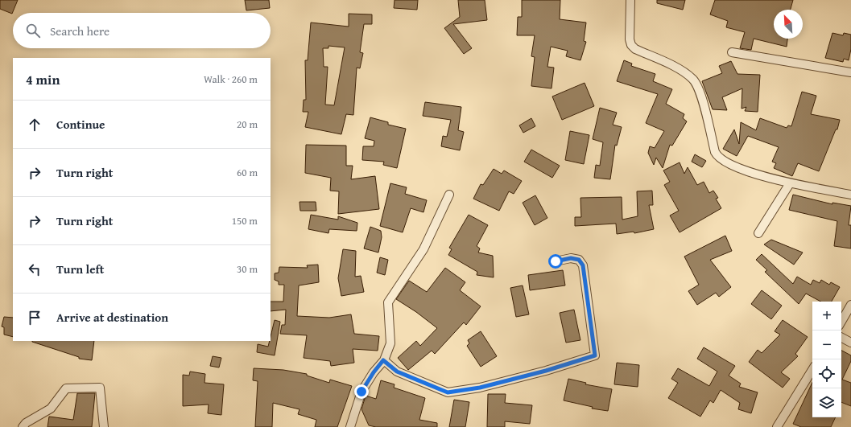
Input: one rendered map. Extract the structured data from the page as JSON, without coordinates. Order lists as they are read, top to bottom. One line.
{"north":"top left","page":{"search":"Search here","heading":["4 min","Walk · 260 m"],"list":[["Continue","20 m"],["Turn right","60 m"],["Turn right","150 m"],["Turn left","30 m"],"Arrive at destination"],"map_buttons":["+","−"]}}
